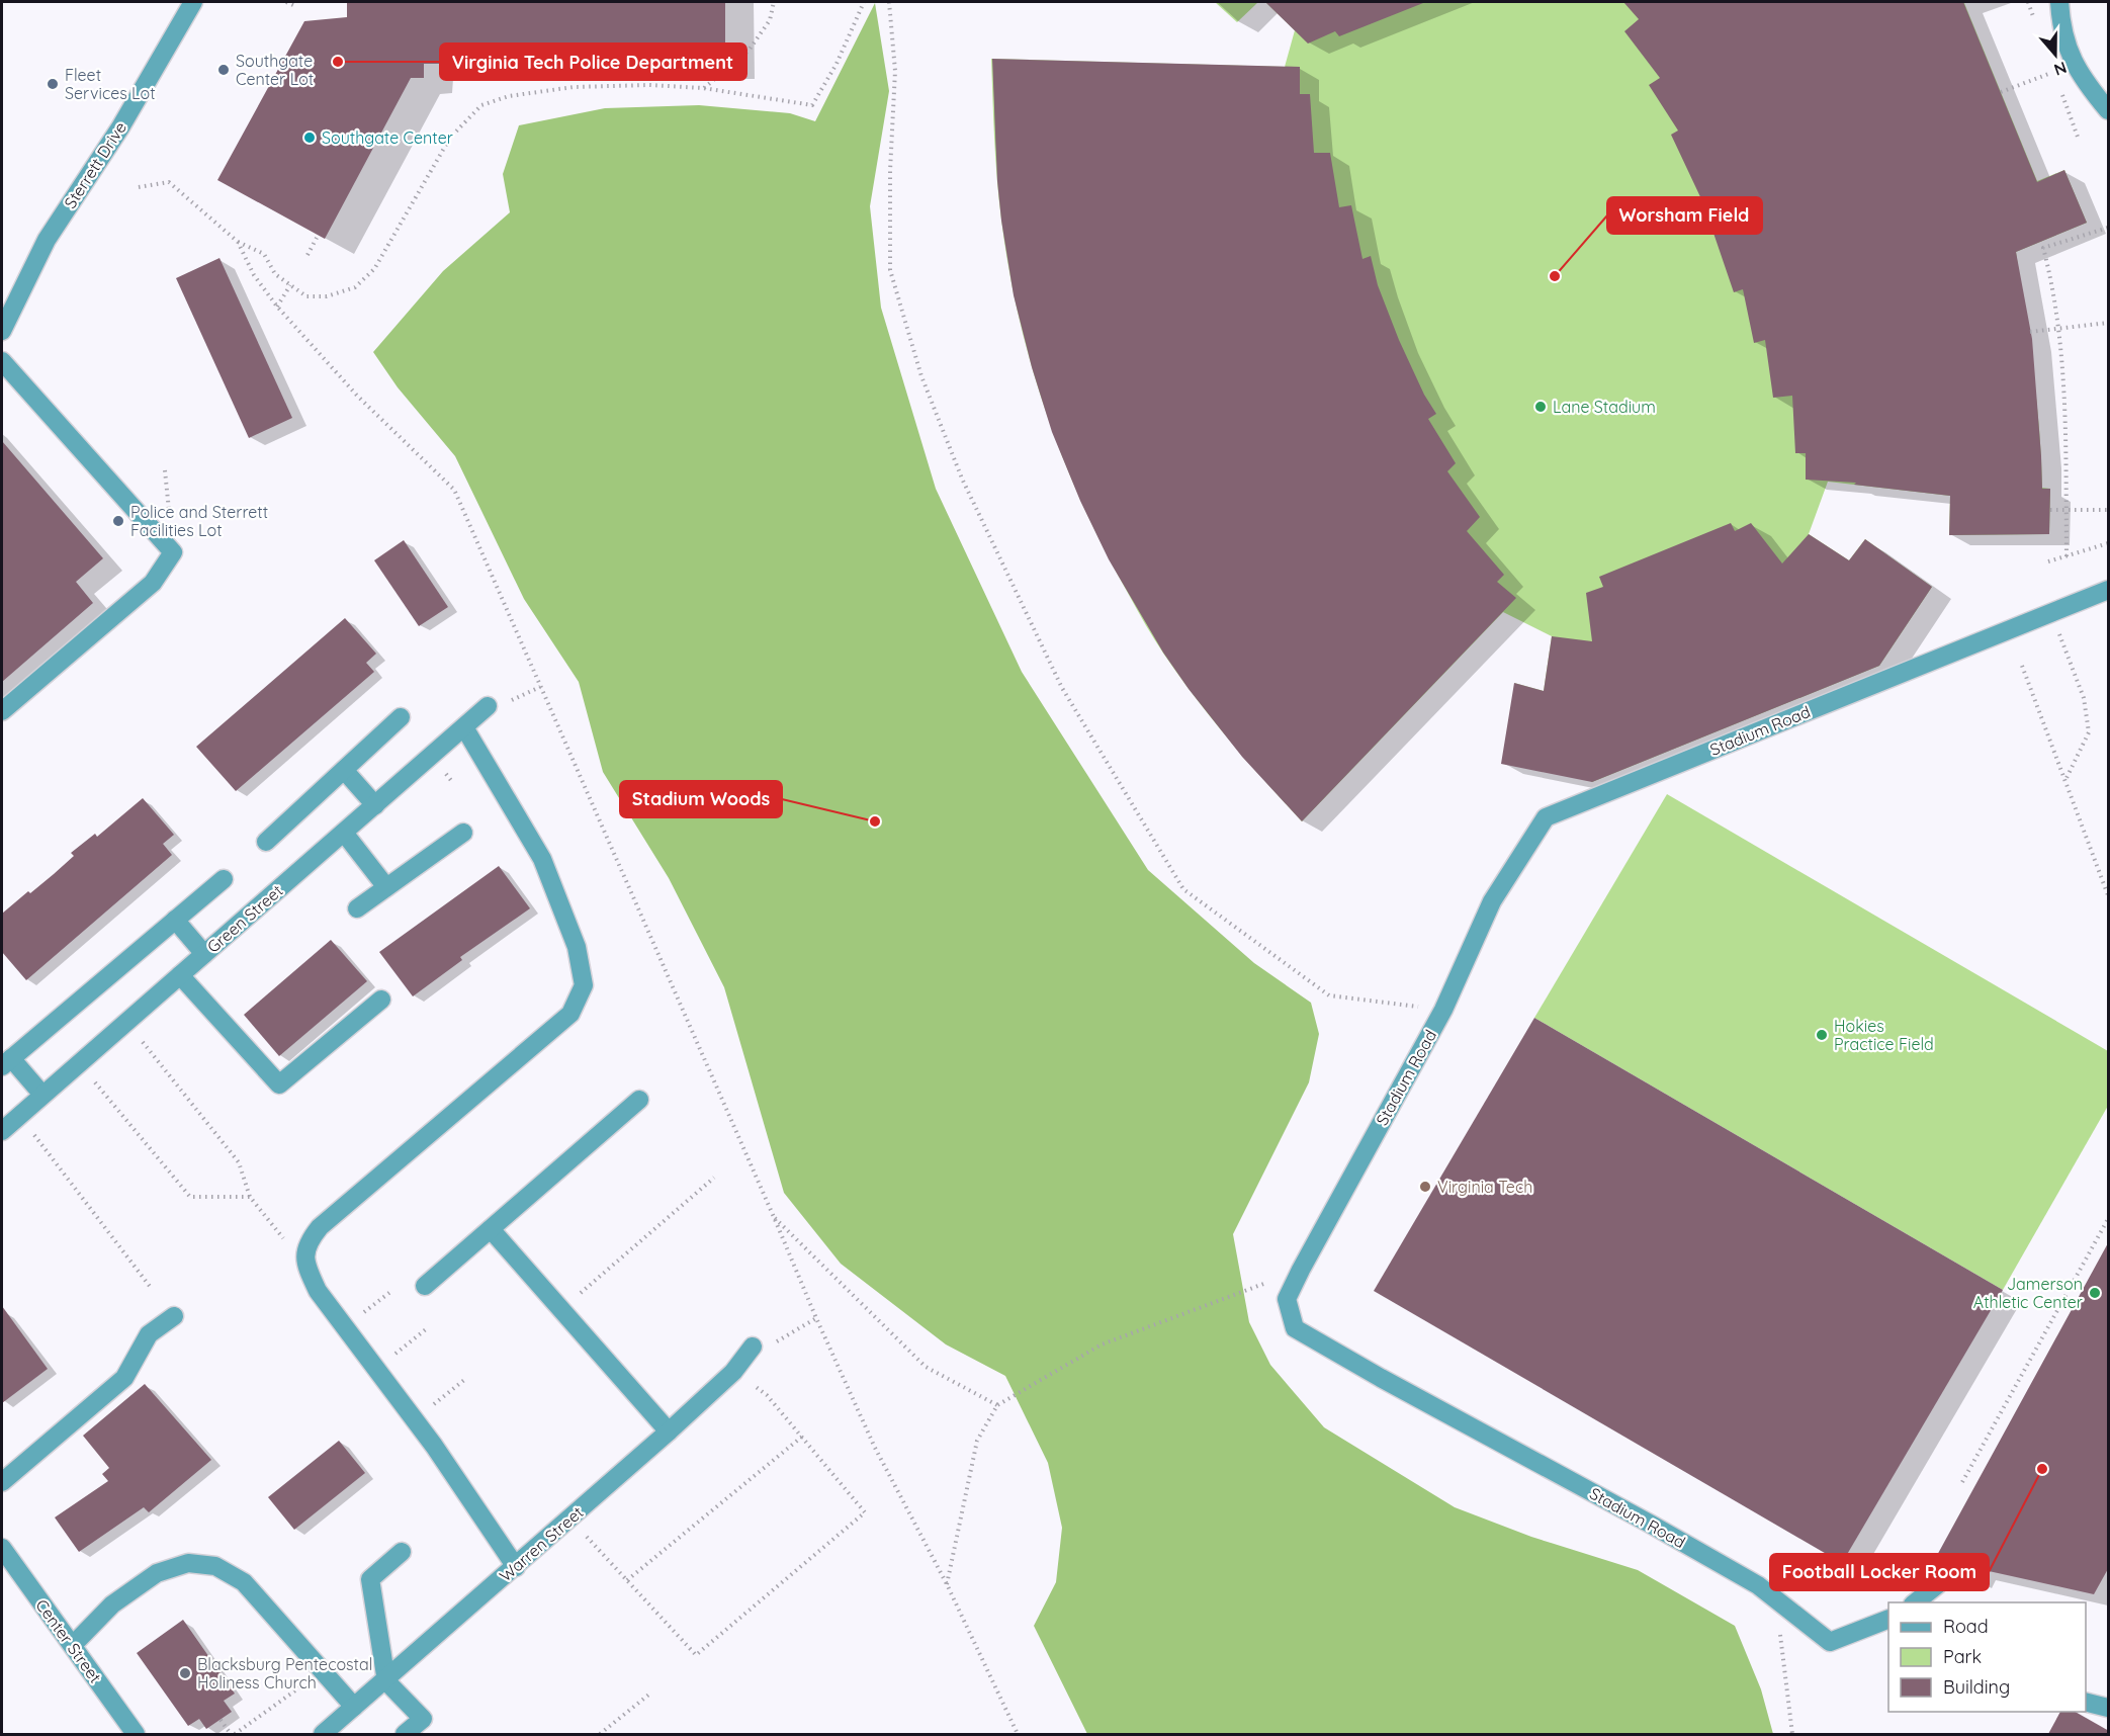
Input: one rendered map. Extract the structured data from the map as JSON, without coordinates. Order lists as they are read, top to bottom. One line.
{"streets":{"street":["Sterrett Drive","Stadium Road","Green Street","Warren Street","Center Street"]},"places":["Virginia Tech Police Department","Southgate Center Lot","Fleet Services Lot","Southgate Center","Worsham Field","Lane Stadium","Police and Sterrett Facilities Lot","Stadium Woods","Hokies Practice Field","Virginia Tech","Jamerson Athletic Center","Football Locker Room","Blacksburg Pentecostal Holiness Church"],"legend":["Road","Park","Building"],"north":"bottom"}
